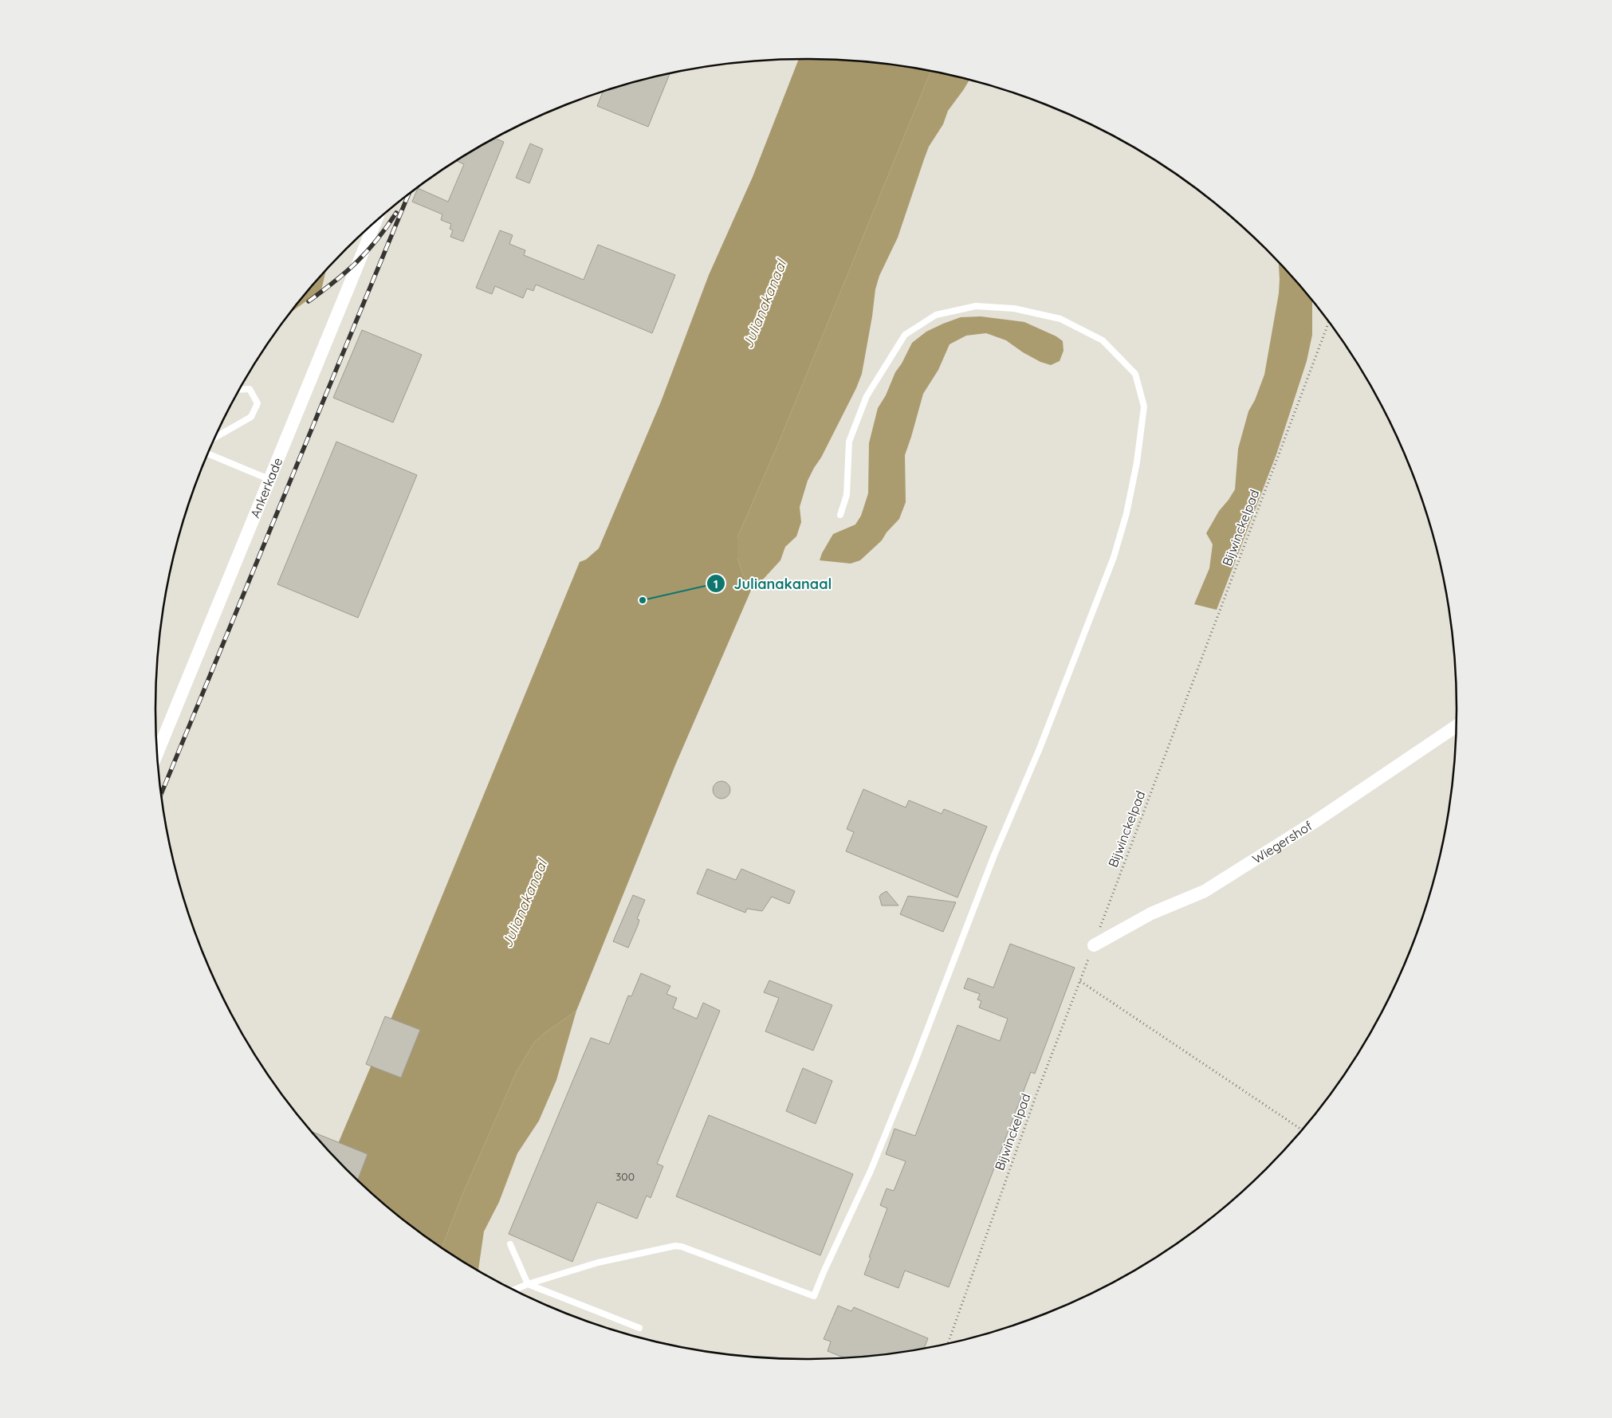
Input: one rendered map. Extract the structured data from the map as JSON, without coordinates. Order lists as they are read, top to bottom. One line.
{"streets":{"street":["Ankerkade","Wiegershof"],"path":["Bijwinckelpad"]},"crossings":[["Bijwinckelpad","Wiegershof"]],"water":["Julianakanaal"],"places":["Julianakanaal"],"house_numbers":["300"]}
